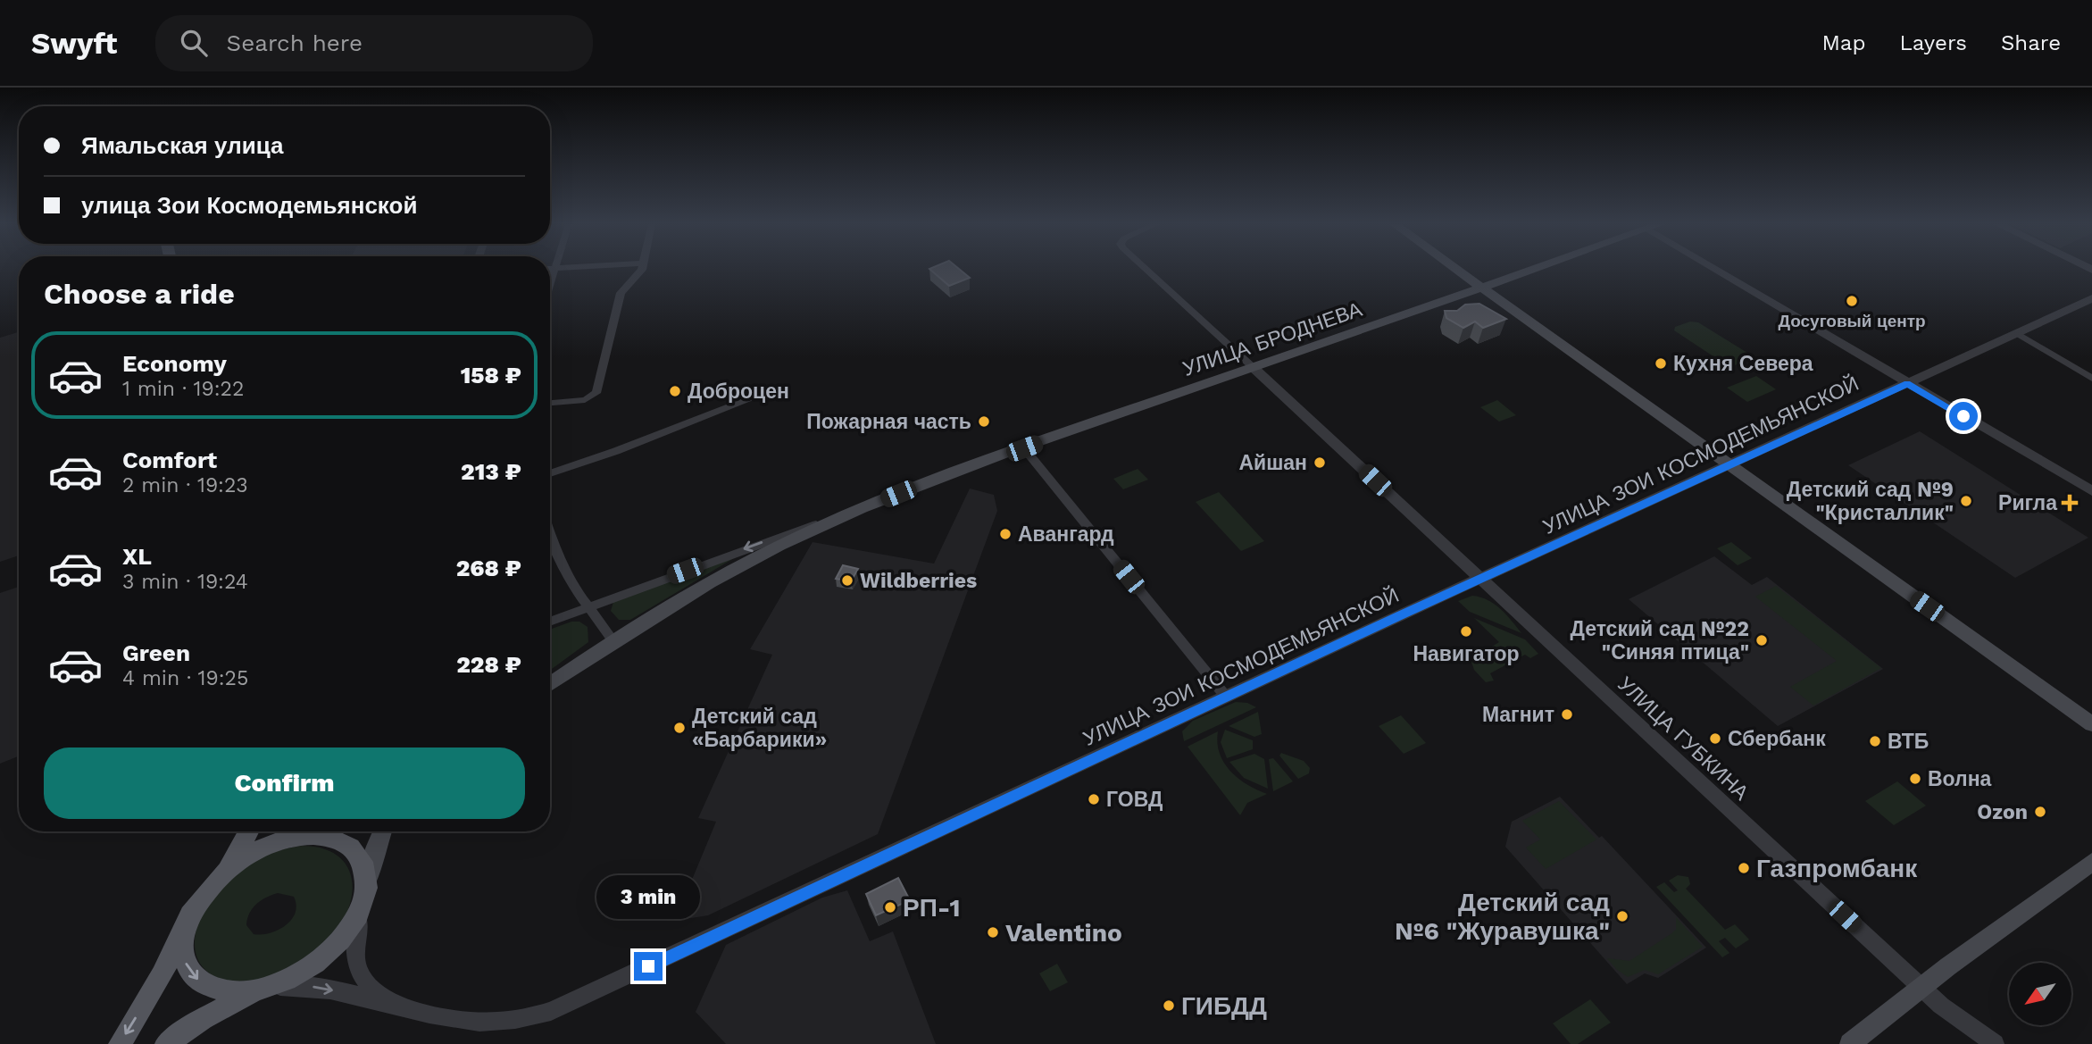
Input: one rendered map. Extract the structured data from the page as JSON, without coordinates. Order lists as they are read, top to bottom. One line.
{"streets":{"main road":["УЛИЦА БРОДНЕВА"],"street":["УЛИЦА ЗОИ КОСМОДЕМЬЯНСКОЙ","УЛИЦА ГУБКИНА"]},"crossings":[["УЛИЦА БРОДНЕВА","УЛИЦА ГУБКИНА"],["УЛИЦА ЗОИ КОСМОДЕМЬЯНСКОЙ","УЛИЦА ГУБКИНА"]],"places":{"other":["Досуговый центр","Кухня Севера","Доброцен","Пожарная часть","Айшан","Детский сад №9 \"Кристаллик\"","Авангард","Wildberries","Навигатор","Детский сад №22 \"Синяя птица\"","Магнит","Детский сад «Барбарики»","Сбербанк","ВТБ","Волна","ГОВД","Ozon","Газпромбанк","РП-1","Детский сад №6 \"Журавушка\"","Valentino","ГИБДД"],"health":["Ригла"]},"north":"bottom left","page":{"header":"Swyft","search":"Search here","nav":["Map","Layers","Share"],"banner":["Ямальская улица","улица Зои Космодемьянской"],"heading":"Choose a ride","list":[{"name":"Economy","note":"1 min · 19:22","value":"158 ₽"},{"name":"Comfort","note":"2 min · 19:23","value":"213 ₽"},{"name":"XL","note":"3 min · 19:24","value":"268 ₽"},{"name":"Green","note":"4 min · 19:25","value":"228 ₽"}],"buttons":"Confirm","bubble":"3 min"}}
